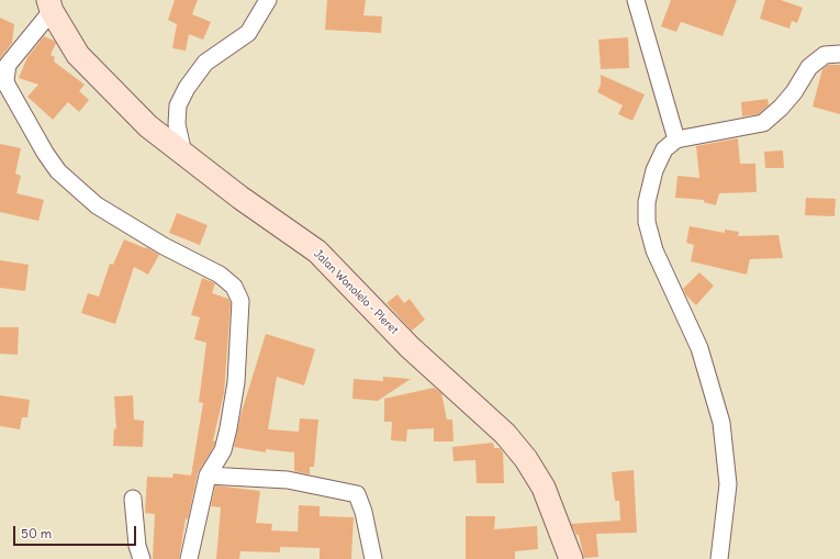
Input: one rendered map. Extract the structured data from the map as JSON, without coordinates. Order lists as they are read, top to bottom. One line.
{"streets":{"main road":["Jalan Wonolelo - Pleret"]},"scale_bar":"50 m"}
